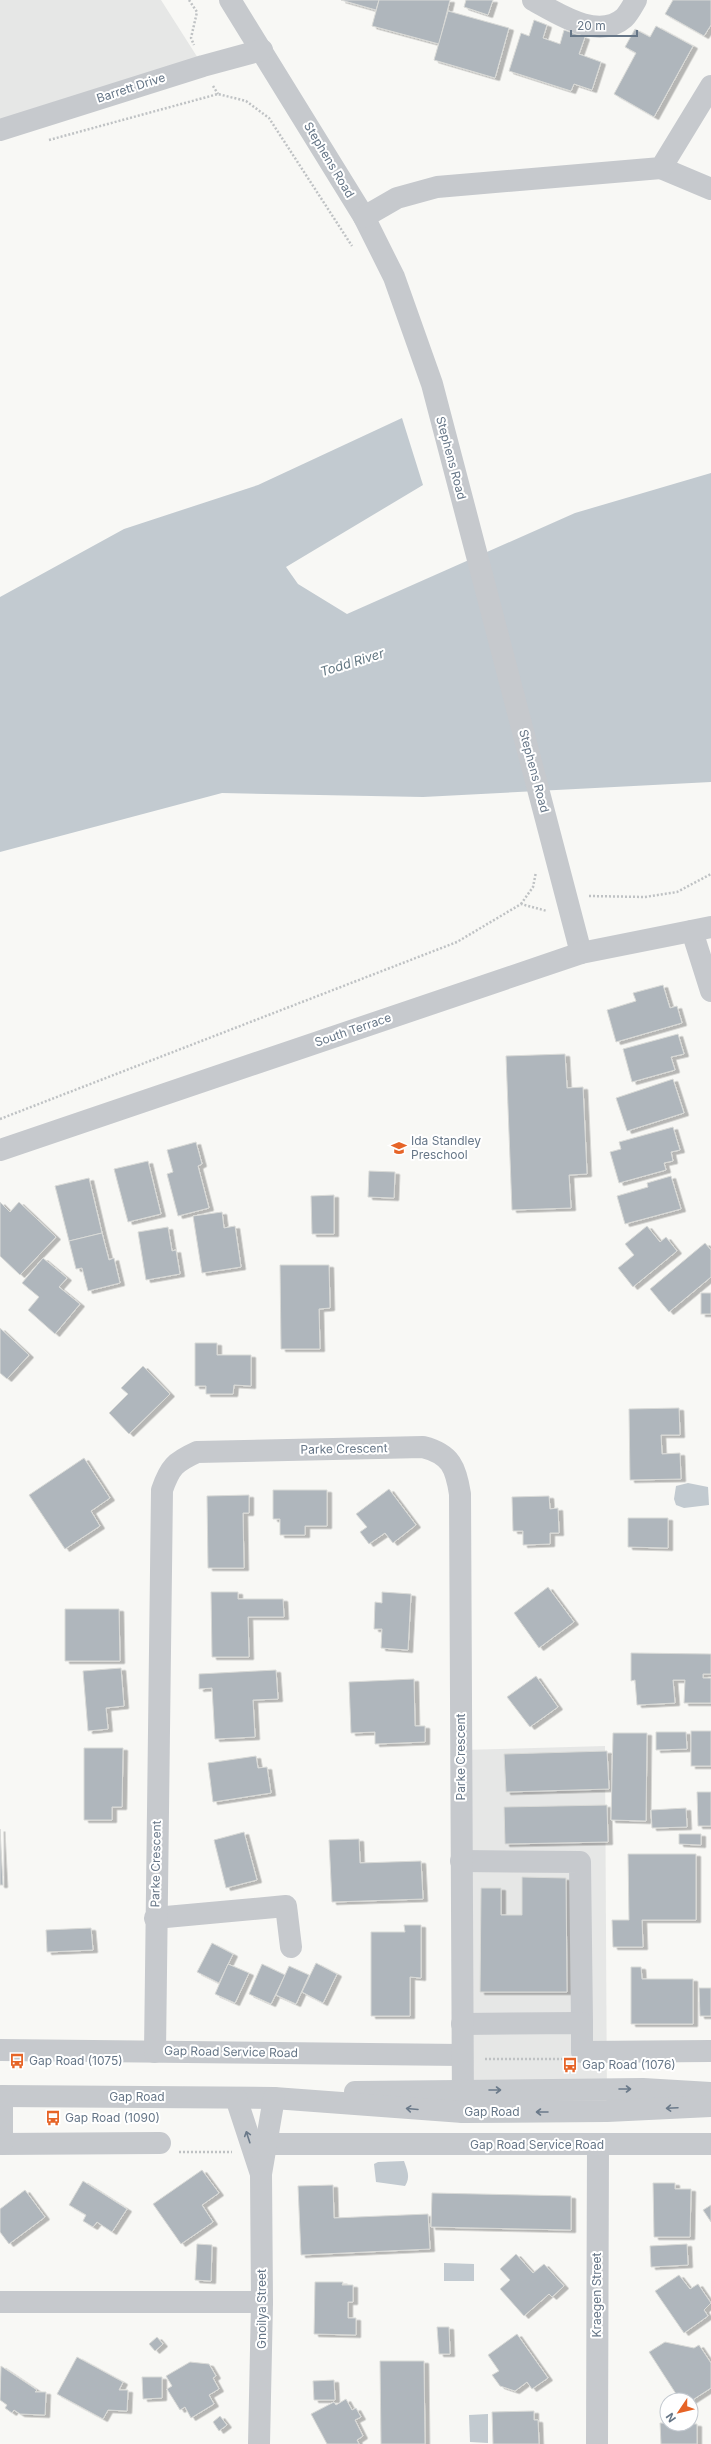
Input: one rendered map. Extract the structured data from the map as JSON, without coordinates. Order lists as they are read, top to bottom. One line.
{"streets":{"street":["Barrett Drive","Stephens Road","South Terrace","Parke Crescent","Gap Road Service Road","Gap Road","Kraegen Street","Gnoilya Street"]},"crossings":[["Barrett Drive","Stephens Road"],["Stephens Road","South Terrace"],["Parke Crescent","Gap Road Service Road"],["Parke Crescent","Gap Road"],["Gap Road Service Road","Kraegen Street"],["Gap Road Service Road","Gnoilya Street"],["Gap Road","Gnoilya Street"]],"water":["Todd River"],"places":{"school or university":["Ida Standley Preschool"],"bus stop":["Gap Road (1075)","Gap Road (1076)","Gap Road (1090)"]},"scale_bar":"20 m","north":"bottom left"}
